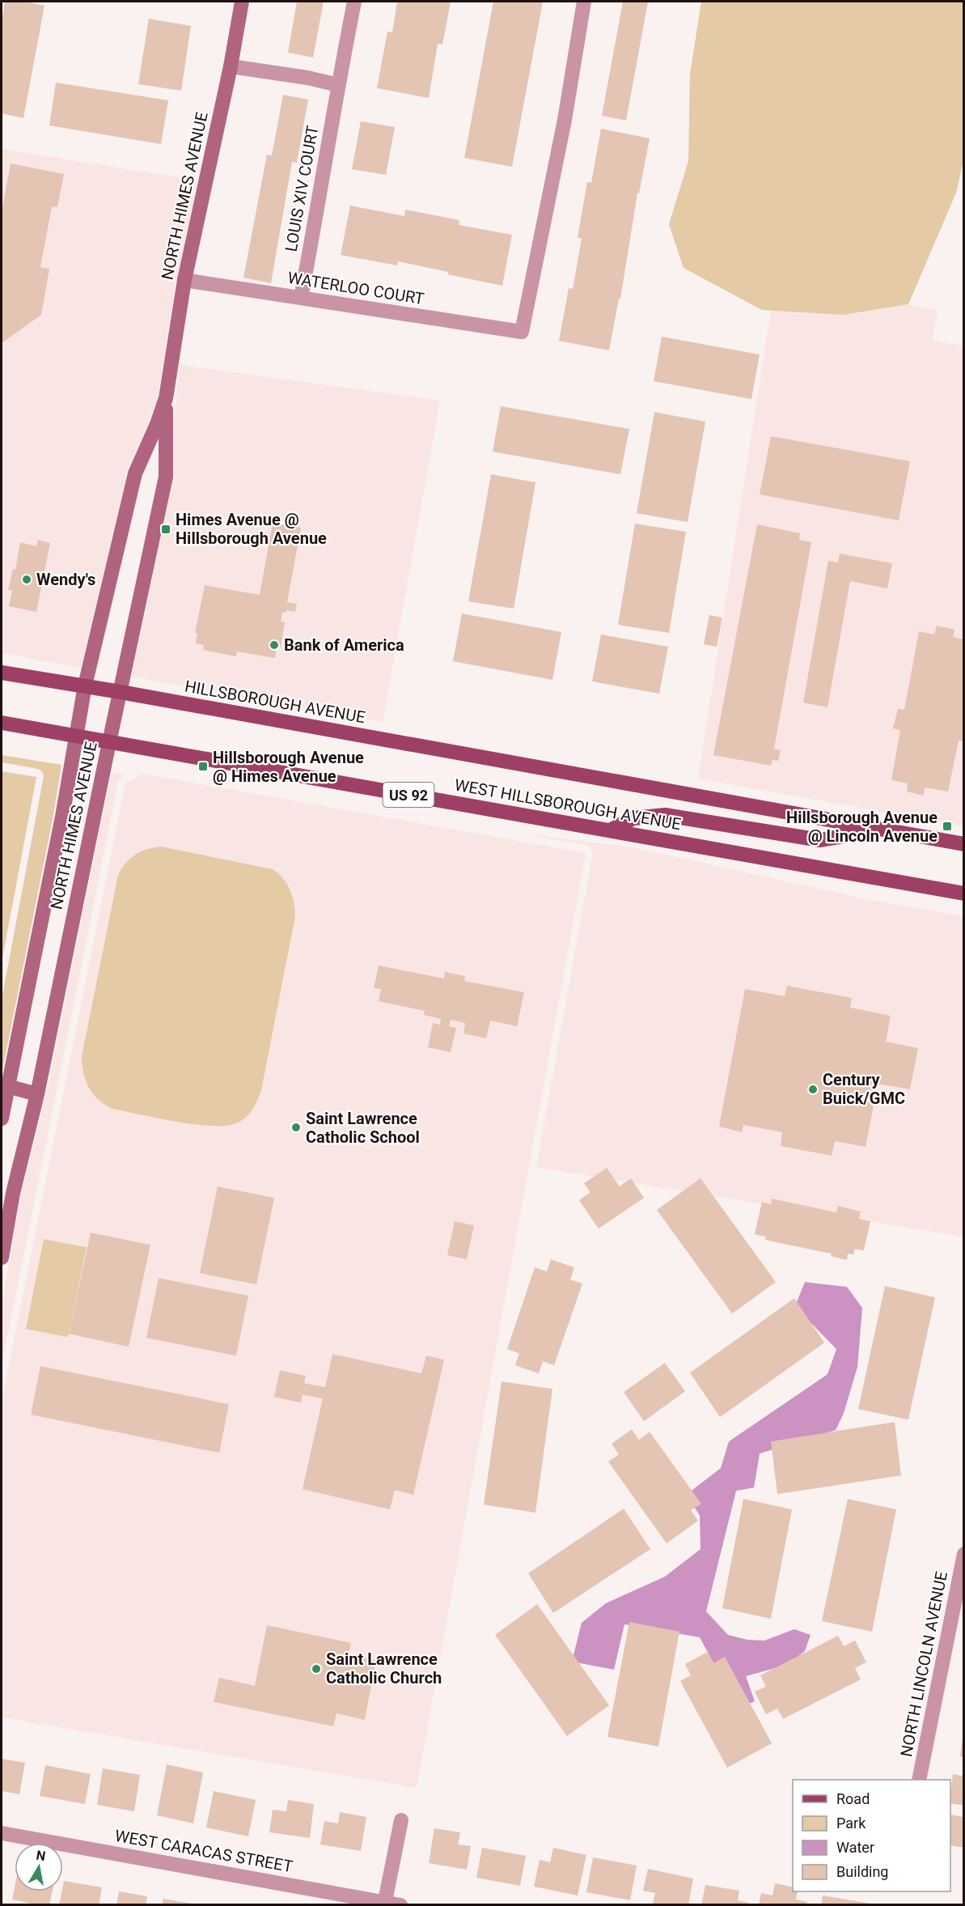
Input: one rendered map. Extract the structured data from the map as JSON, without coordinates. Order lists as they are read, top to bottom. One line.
{"streets":{"main road":["HILLSBOROUGH AVENUE","US 92","WEST HILLSBOROUGH AVENUE"],"street":["LOUIS XIV COURT","NORTH HIMES AVENUE","WATERLOO COURT","NORTH LINCOLN AVENUE","WEST CARACAS STREET"]},"crossings":[["LOUIS XIV COURT","WATERLOO COURT"],["NORTH HIMES AVENUE","WATERLOO COURT"],["NORTH HIMES AVENUE","HILLSBOROUGH AVENUE"],["NORTH HIMES AVENUE","US 92"],["NORTH HIMES AVENUE","WEST HILLSBOROUGH AVENUE"],["HILLSBOROUGH AVENUE","WEST HILLSBOROUGH AVENUE"],["US 92","WEST HILLSBOROUGH AVENUE"]],"places":{"transit":["Himes Avenue @ Hillsborough Avenue","Hillsborough Avenue @ Himes Avenue","Hillsborough Avenue @ Lincoln Avenue"],"other":["Wendy's","Bank of America","Century Buick/GMC","Saint Lawrence Catholic School","Saint Lawrence Catholic Church"]},"legend":["Road","Park","Water","Building"],"north":"top"}
